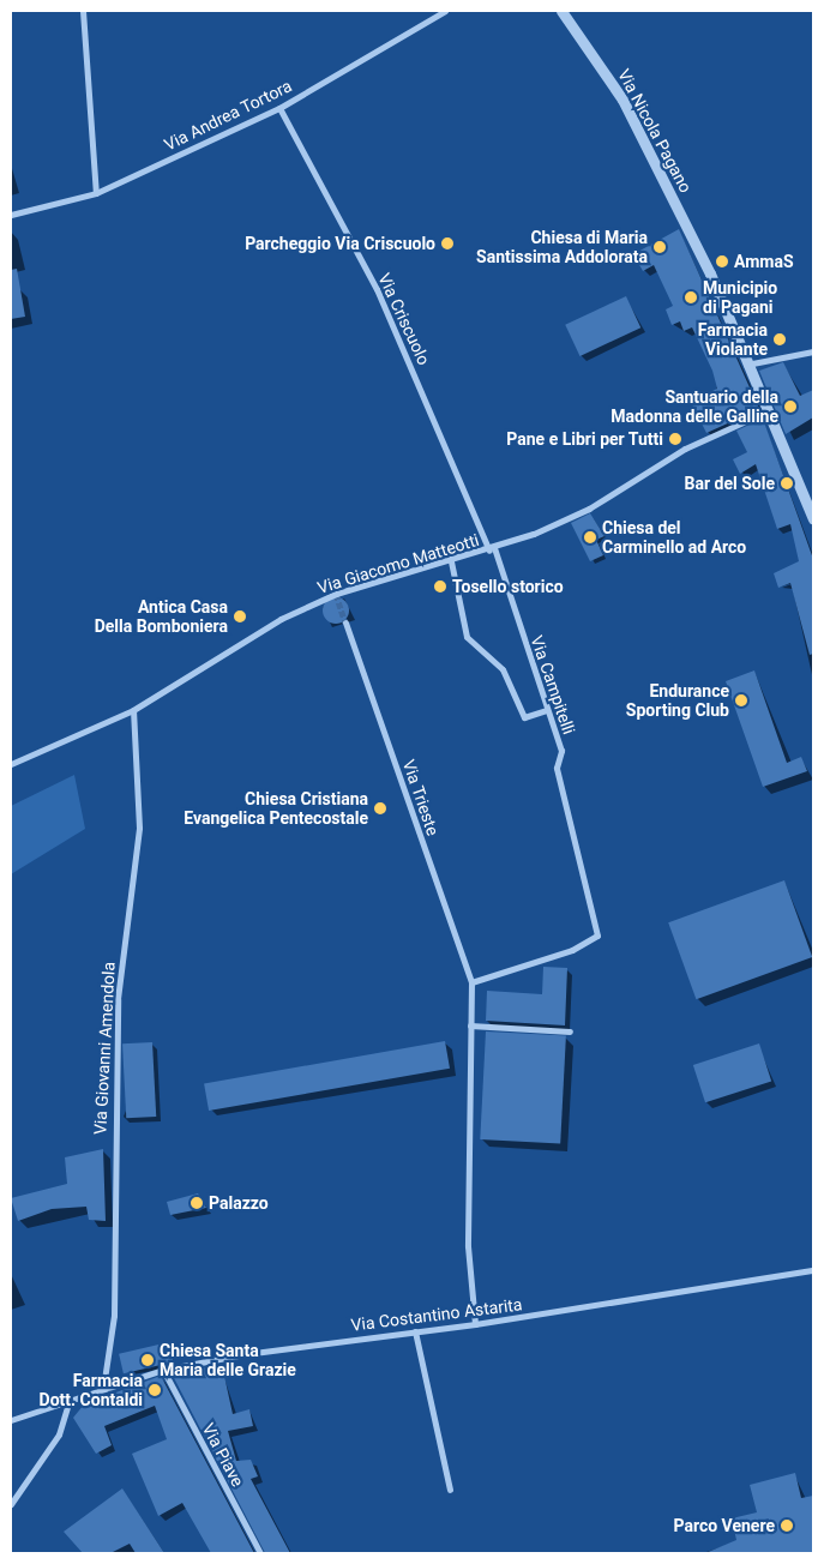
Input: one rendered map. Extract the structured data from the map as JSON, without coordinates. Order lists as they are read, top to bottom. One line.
{"streets":{"street":["Via Andrea Tortora","Via Nicola Pagano","Via Criscuolo","Via Giacomo Matteotti","Via Campitelli","Via Trieste","Via Giovanni Amendola","Via Costantino Astarita","Via Piave"]},"crossings":[["Via Andrea Tortora","Via Criscuolo"],["Via Nicola Pagano","Via Giacomo Matteotti"],["Via Criscuolo","Via Giacomo Matteotti"],["Via Criscuolo","Via Campitelli"],["Via Giacomo Matteotti","Via Campitelli"],["Via Giacomo Matteotti","Via Giovanni Amendola"],["Via Campitelli","Via Trieste"],["Via Trieste","Via Costantino Astarita"],["Via Giovanni Amendola","Via Costantino Astarita"],["Via Costantino Astarita","Via Piave"]],"places":["Parcheggio Via Criscuolo","Chiesa di Maria Santissima Addolorata","AmmaS","Municipio di Pagani","Farmacia Violante","Santuario della Madonna delle Galline","Pane e Libri per Tutti","Bar del Sole","Chiesa del Carminello ad Arco","Tosello storico","Antica Casa Della Bomboniera","Endurance Sporting Club","Chiesa Cristiana Evangelica Pentecostale","Palazzo","Chiesa Santa Maria delle Grazie","Farmacia Dott. Contaldi","Parco Venere"]}
